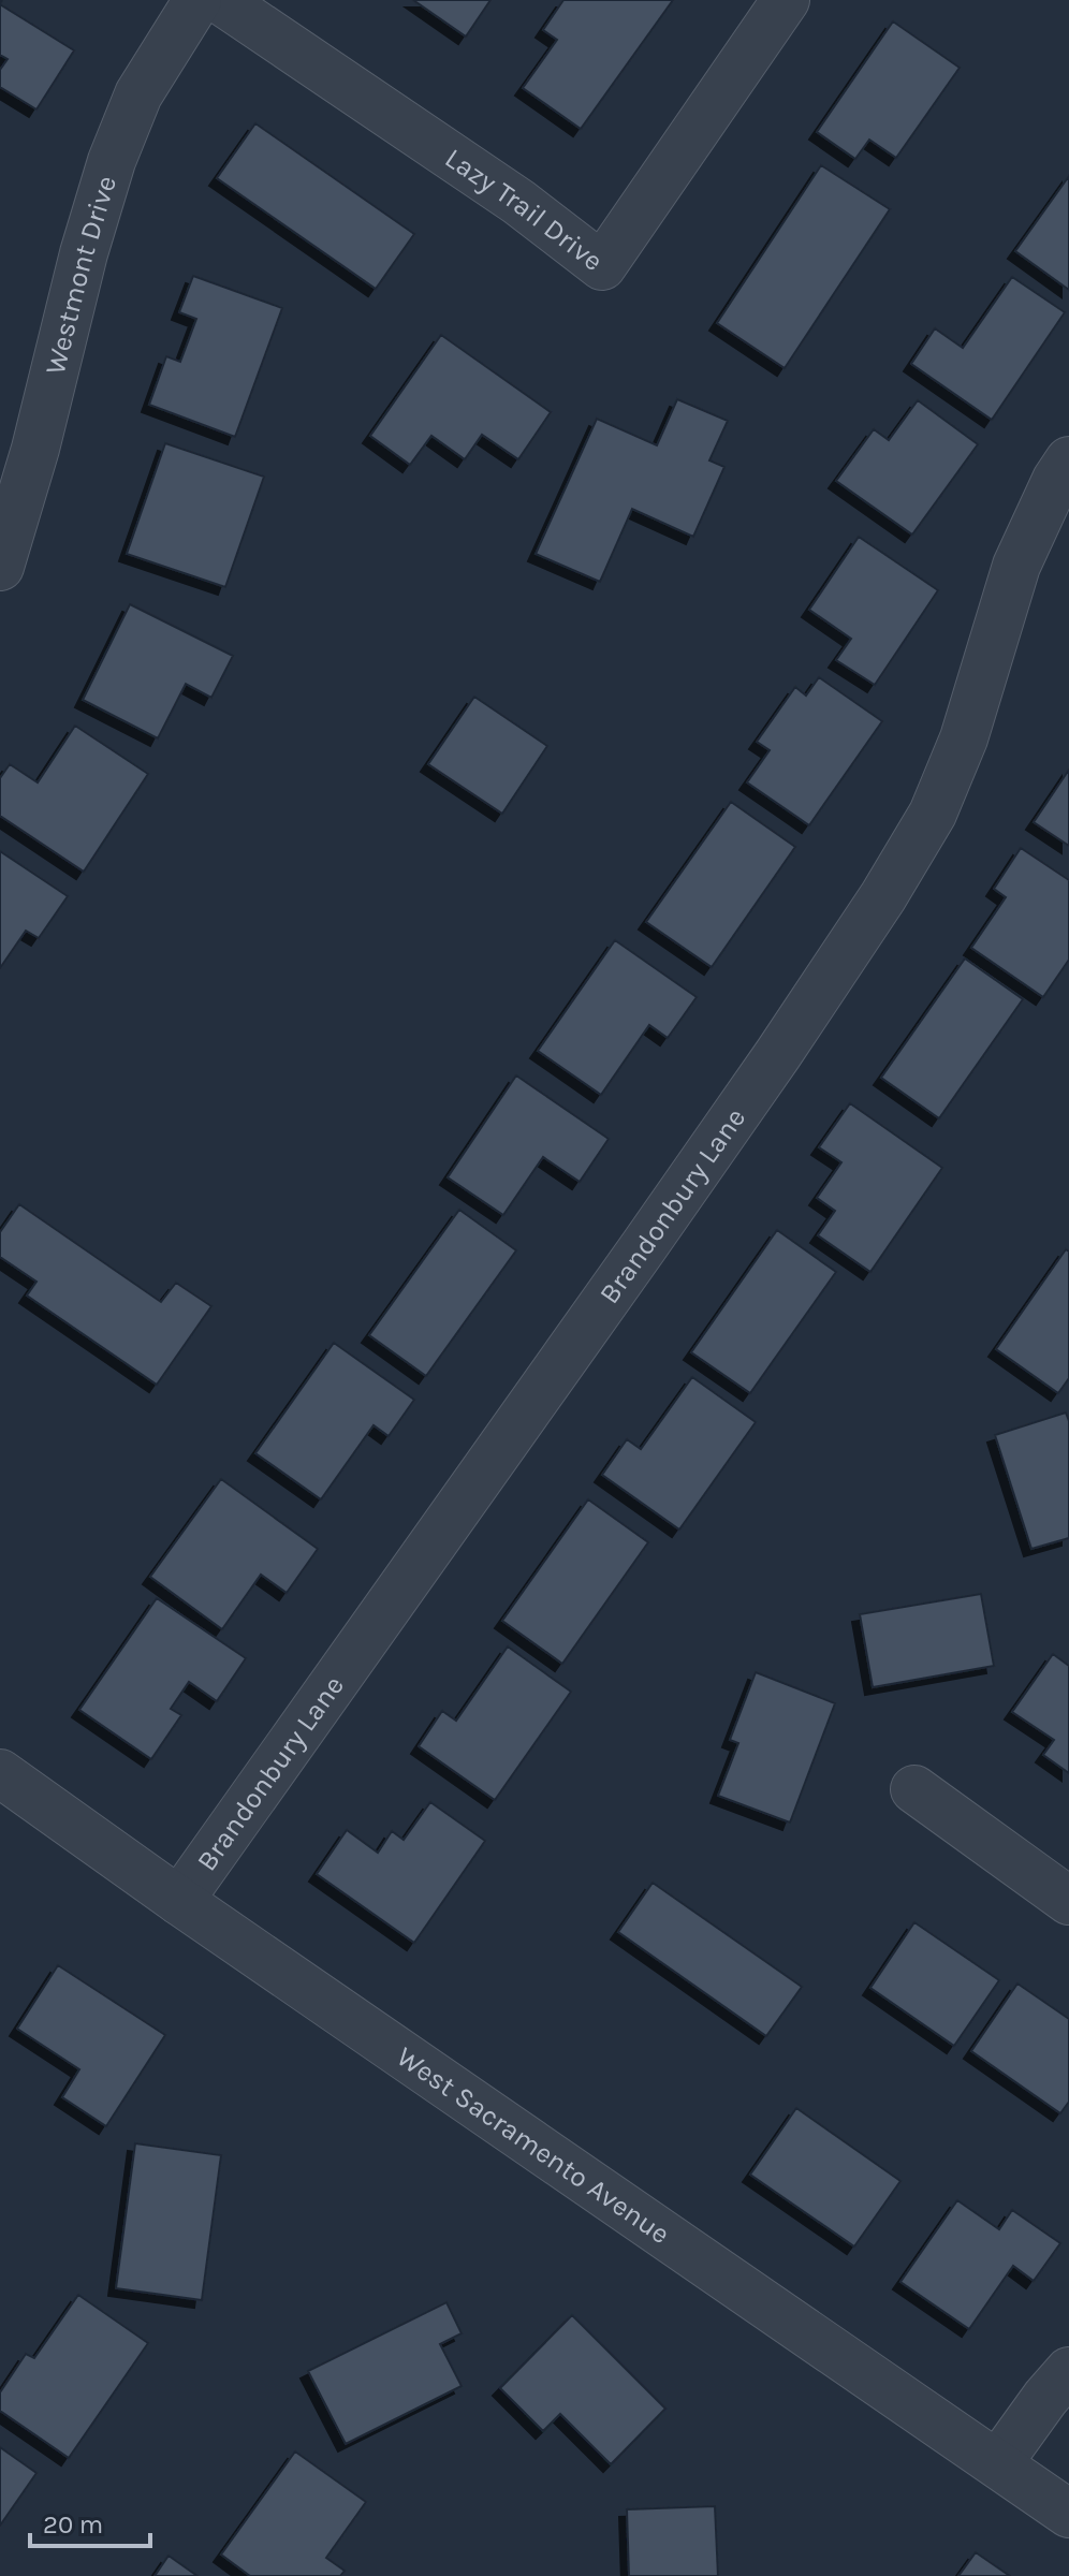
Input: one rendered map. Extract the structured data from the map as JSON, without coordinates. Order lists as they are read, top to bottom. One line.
{"streets":{"street":["Lazy Trail Drive","Westmont Drive","Brandonbury Lane","West Sacramento Avenue"]},"crossings":[["Brandonbury Lane","West Sacramento Avenue"]],"scale_bar":"20 m"}
